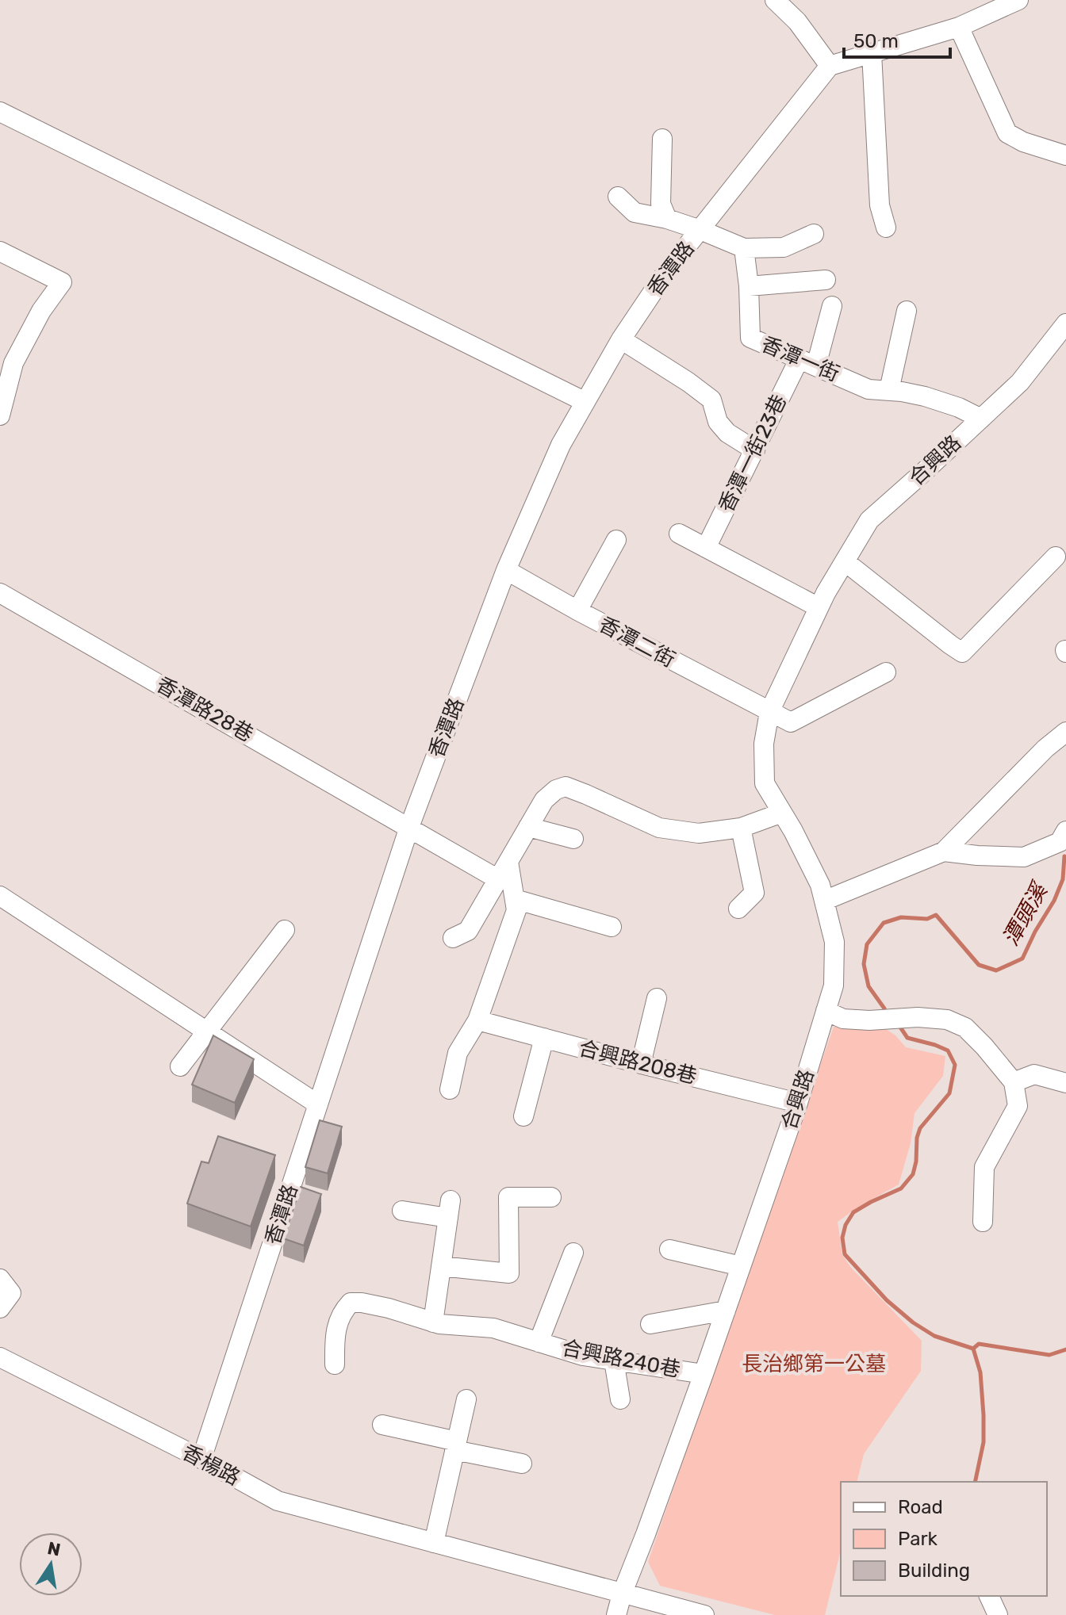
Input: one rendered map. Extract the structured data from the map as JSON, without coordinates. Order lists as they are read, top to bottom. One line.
{"streets":{"street":["香潭路","香潭一街","香潭一街23巷","合興路","香潭二街","香潭路28巷","合興路208巷","合興路240巷","香楊路"]},"crossings":[["香潭路","香潭二街"],["香潭路","香潭路28巷"],["香潭路","香楊路"],["香潭一街","香潭一街23巷"],["香潭一街","合興路"],["合興路","香潭二街"],["合興路","合興路208巷"],["合興路","合興路240巷"],["合興路","香楊路"]],"water":["潭頭溪"],"parks":["長治鄉第一公墓"],"legend":["Road","Park","Building"],"scale_bar":"50 m","north":"top"}
